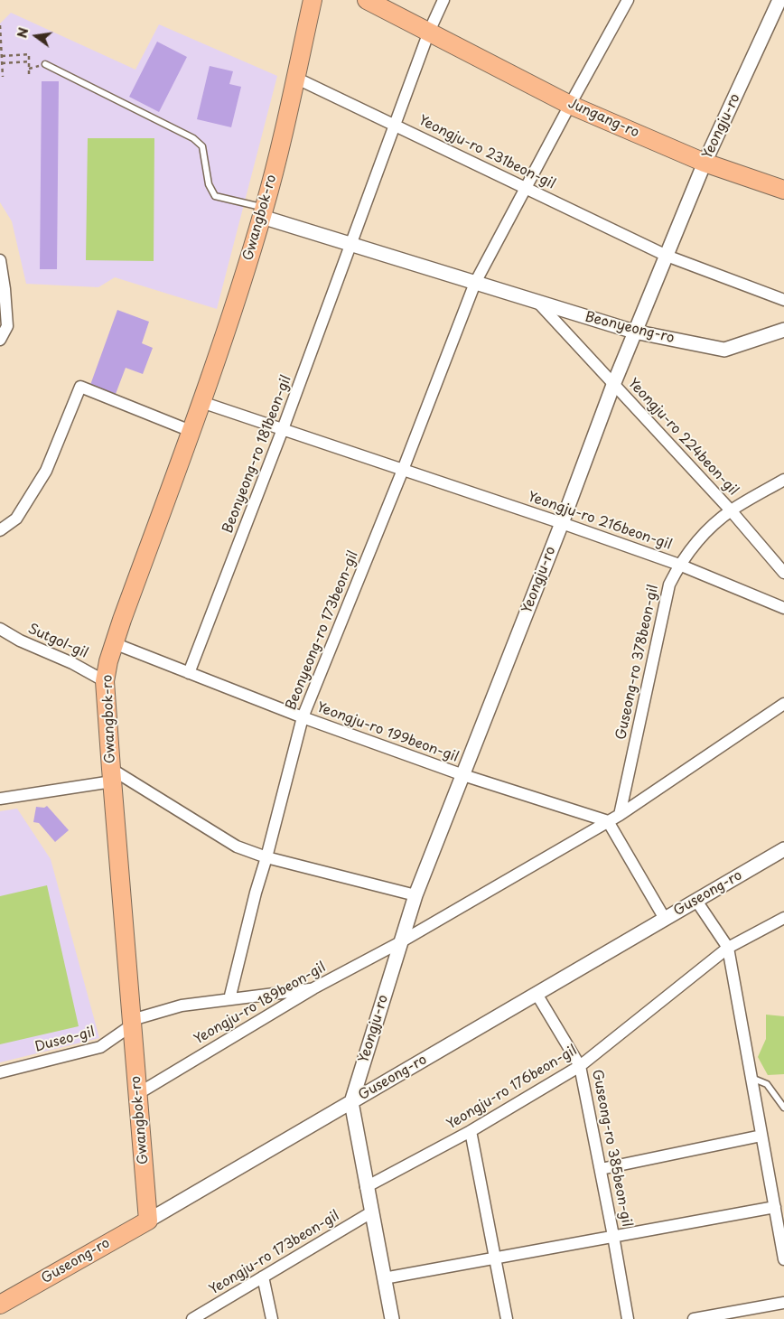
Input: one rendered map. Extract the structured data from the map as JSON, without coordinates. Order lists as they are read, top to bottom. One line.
{"streets":{"main road":["Jungang-ro","Gwangbok-ro","Guseong-ro"],"street":["Yeongju-ro","Yeongju-ro 231beon-gil","Beonyeong-ro","Yeongju-ro 224beon-gil","Beonyeong-ro 181beon-gil","Yeongju-ro 216beon-gil","Beonyeong-ro 173beon-gil","Sutgol-gil","Guseong-ro 378beon-gil","Yeongju-ro 199beon-gil","Yeongju-ro 189beon-gil","Duseo-gil","Yeongju-ro 176beon-gil","Guseong-ro 385beon-gil","Yeongju-ro 173beon-gil"]},"crossings":[["Jungang-ro","Yeongju-ro"],["Yeongju-ro","Yeongju-ro 231beon-gil"],["Yeongju-ro","Beonyeong-ro"],["Yeongju-ro","Yeongju-ro 224beon-gil"],["Yeongju-ro","Yeongju-ro 216beon-gil"],["Yeongju-ro","Yeongju-ro 199beon-gil"],["Yeongju-ro","Guseong-ro"],["Yeongju-ro","Yeongju-ro 189beon-gil"],["Yeongju-ro","Yeongju-ro 176beon-gil"],["Yeongju-ro","Yeongju-ro 173beon-gil"],["Yeongju-ro 231beon-gil","Gwangbok-ro"],["Gwangbok-ro","Beonyeong-ro"],["Gwangbok-ro","Yeongju-ro 216beon-gil"],["Gwangbok-ro","Sutgol-gil"],["Gwangbok-ro","Yeongju-ro 199beon-gil"],["Gwangbok-ro","Guseong-ro"],["Gwangbok-ro","Yeongju-ro 189beon-gil"],["Gwangbok-ro","Duseo-gil"],["Beonyeong-ro","Beonyeong-ro 181beon-gil"],["Beonyeong-ro","Beonyeong-ro 173beon-gil"],["Yeongju-ro 224beon-gil","Guseong-ro 378beon-gil"],["Beonyeong-ro 181beon-gil","Yeongju-ro 216beon-gil"],["Beonyeong-ro 181beon-gil","Yeongju-ro 199beon-gil"],["Yeongju-ro 216beon-gil","Beonyeong-ro 173beon-gil"],["Yeongju-ro 216beon-gil","Guseong-ro 378beon-gil"],["Beonyeong-ro 173beon-gil","Yeongju-ro 199beon-gil"],["Guseong-ro 378beon-gil","Yeongju-ro 189beon-gil"],["Guseong-ro","Guseong-ro 385beon-gil"],["Yeongju-ro 176beon-gil","Guseong-ro 385beon-gil"]],"north":"left"}
